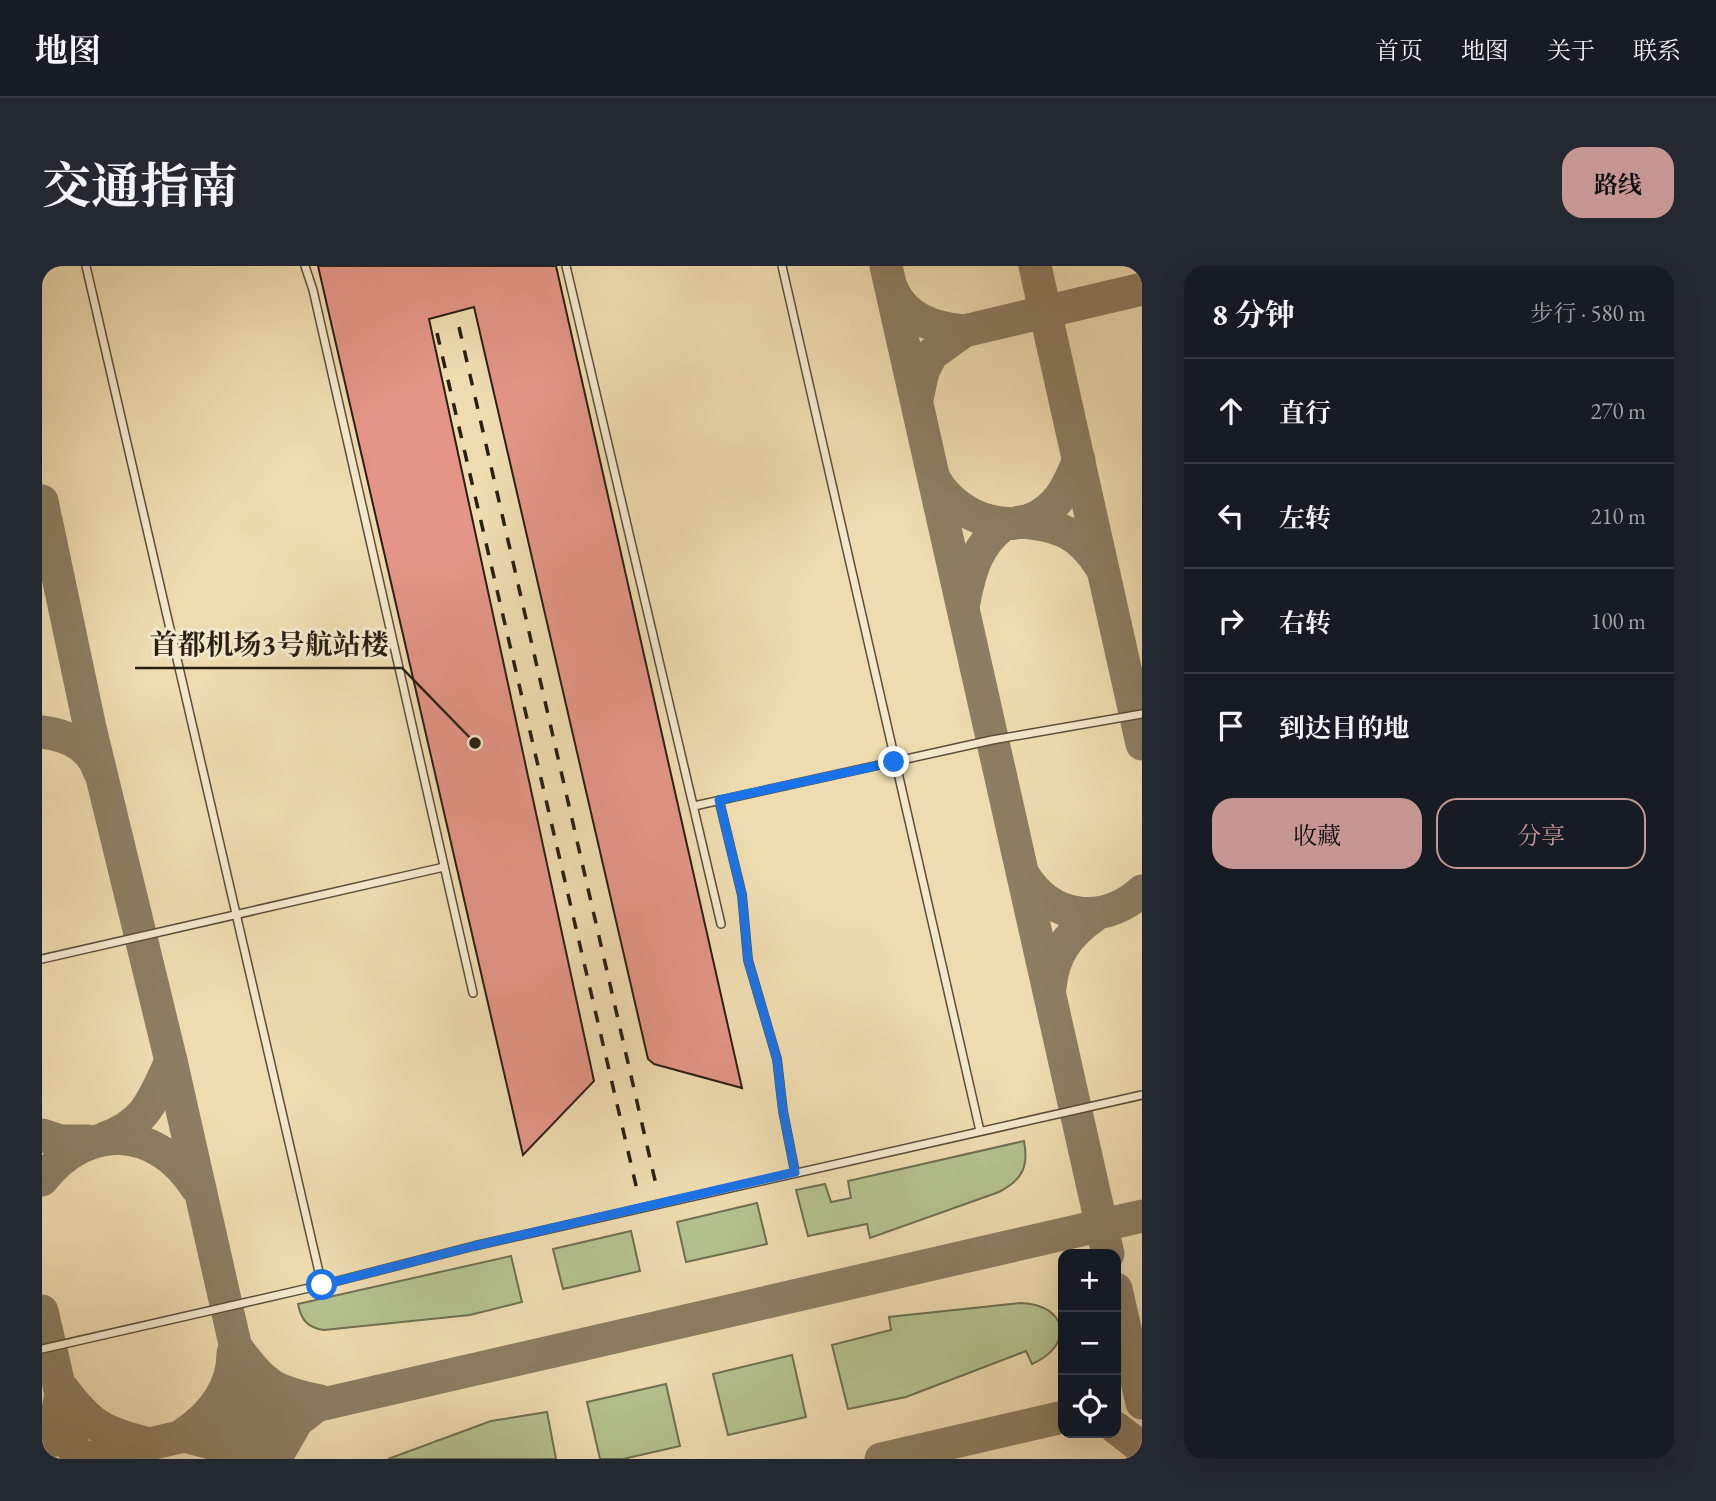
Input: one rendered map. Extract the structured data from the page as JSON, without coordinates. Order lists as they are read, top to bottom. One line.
{"places":["首都机场3号航站楼"],"page":{"header":"地图","nav":["首页","地图","关于","联系"],"title":"交通指南","buttons":["路线",["收藏","分享"]],"heading":["8 分钟","步行 · 580 m"],"list":[["直行","270 m"],["左转","210 m"],["右转","100 m"],"到达目的地"],"map_buttons":["+","−"]}}
